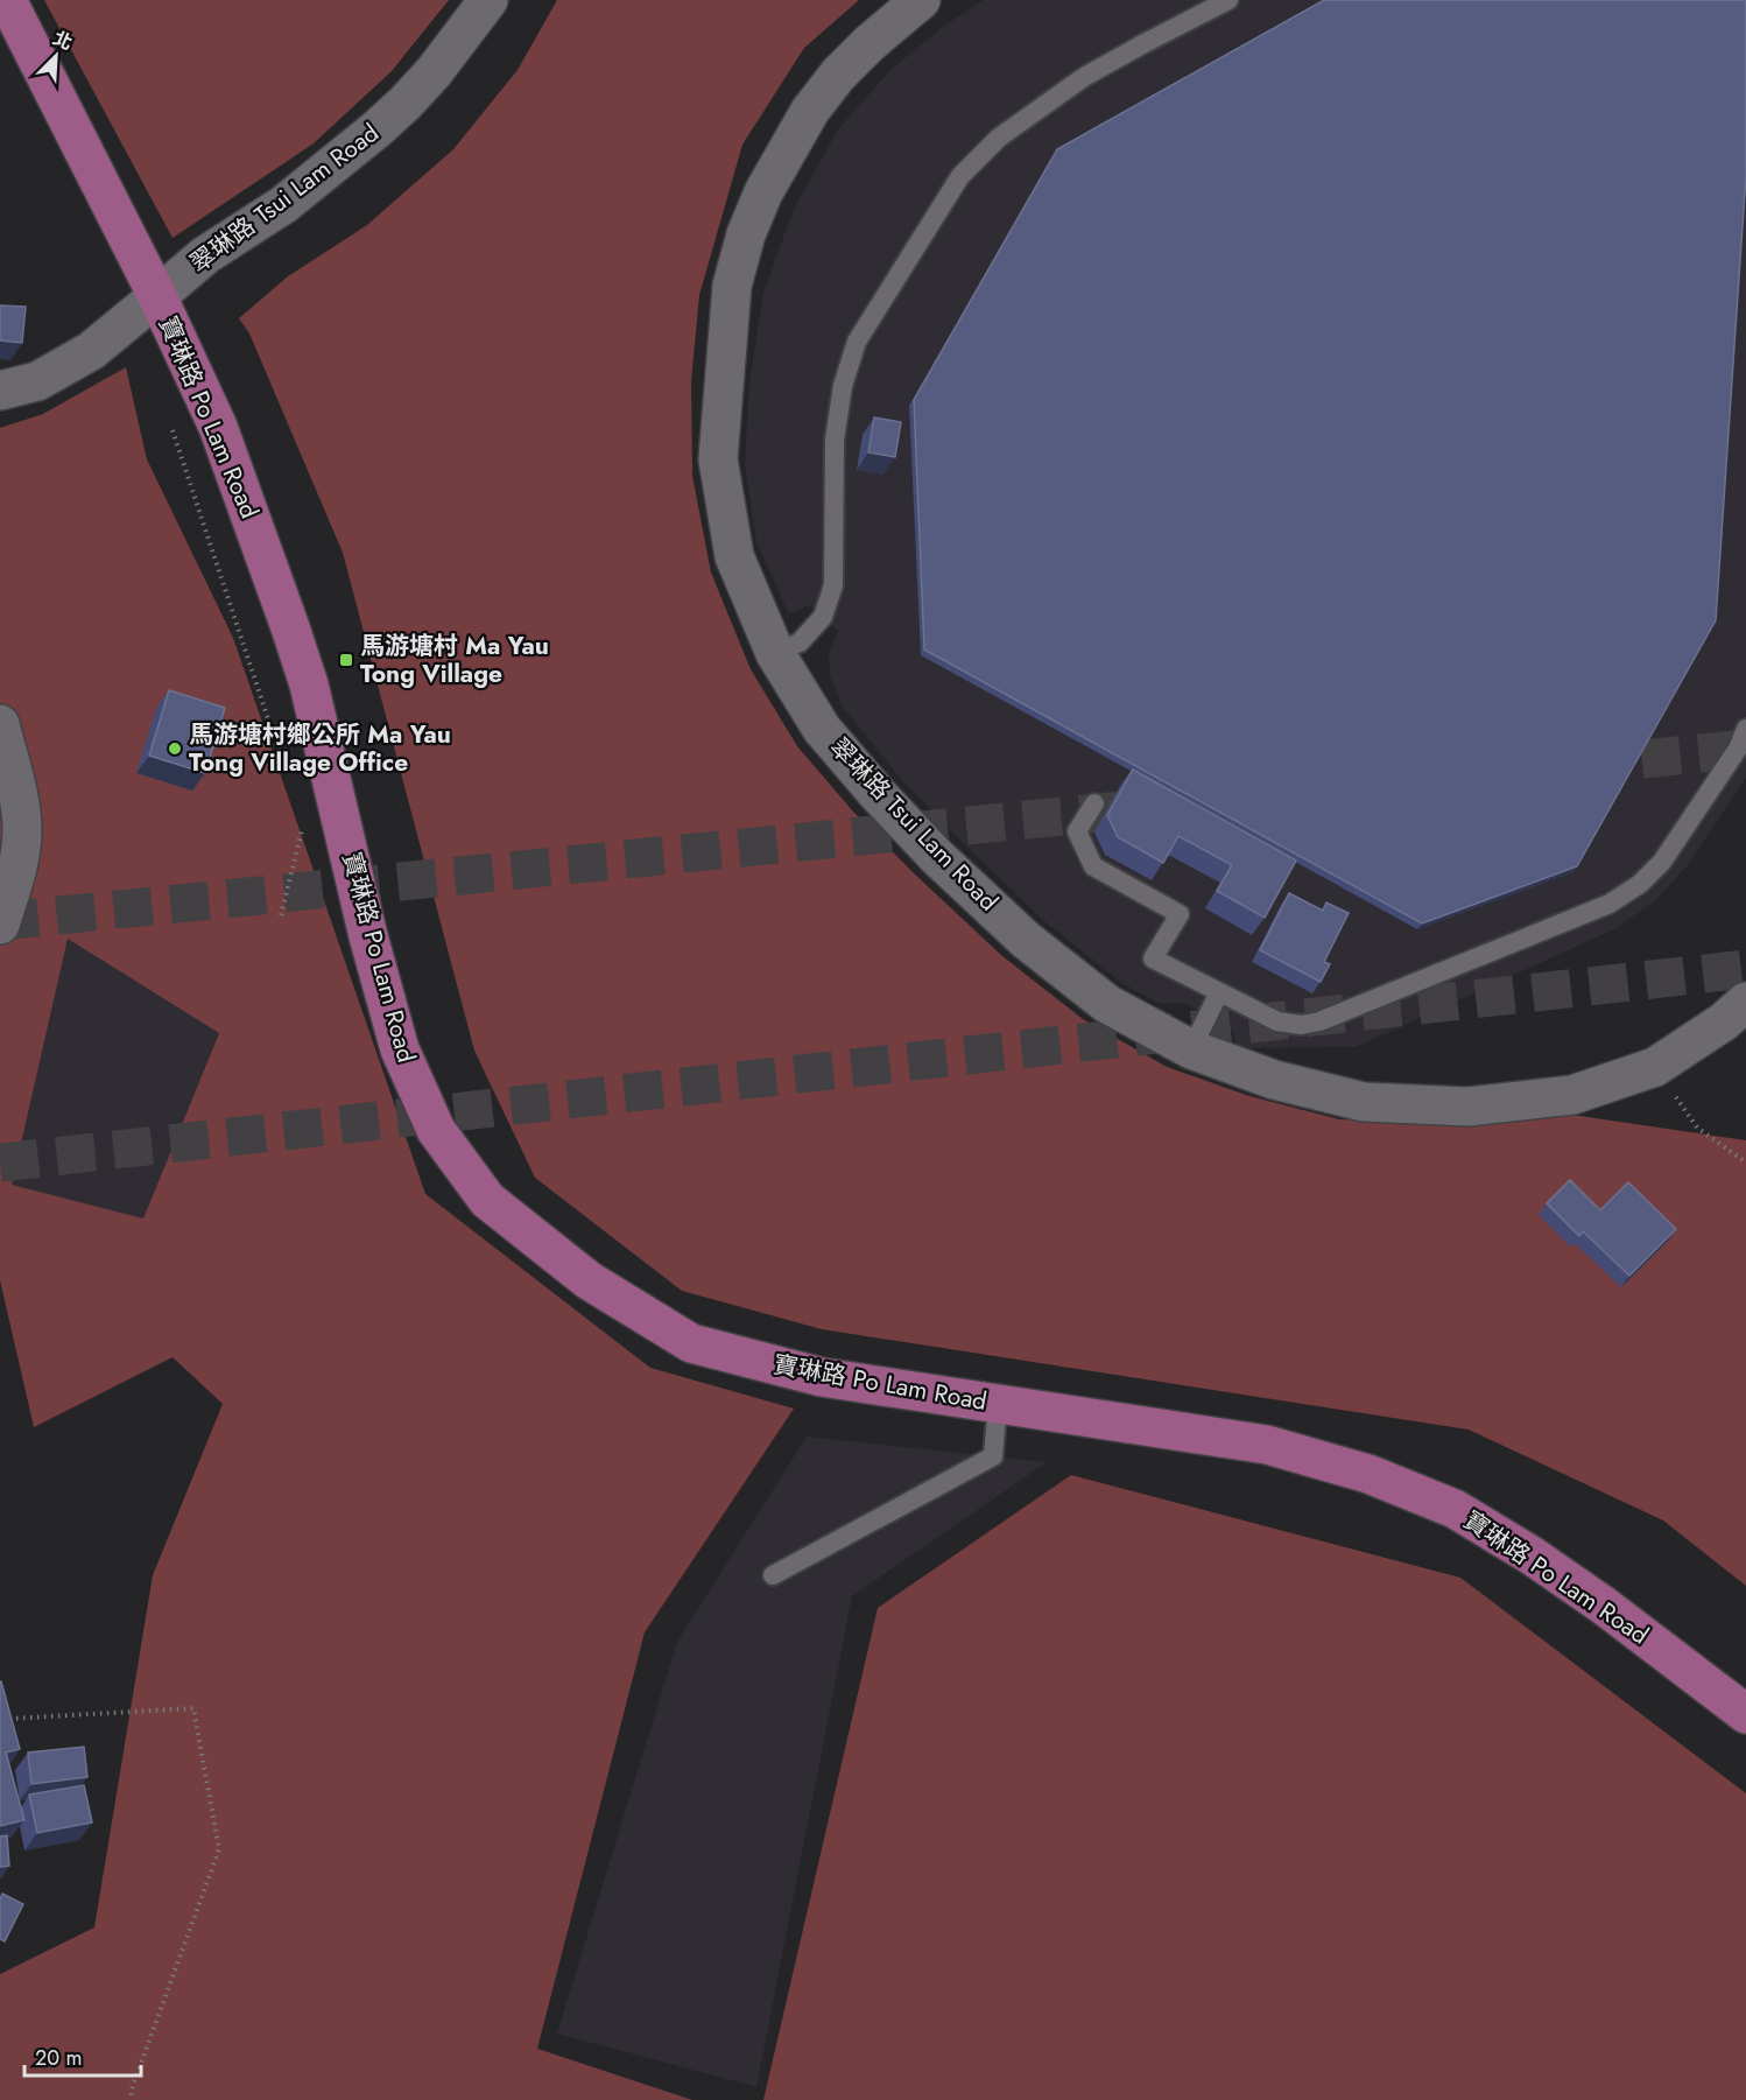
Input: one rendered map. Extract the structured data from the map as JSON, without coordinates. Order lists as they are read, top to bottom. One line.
{"streets":{"main road":["寶琳路 Po Lam Road"],"street":["翠琳路 Tsui Lam Road"]},"crossings":[["翠琳路 Tsui Lam Road","寶琳路 Po Lam Road"]],"places":{"transit":["馬游塘村 Ma Yau Tong Village"],"other":["馬游塘村鄉公所 Ma Yau Tong Village Office"]},"scale_bar":"20 m","north":"top right"}
